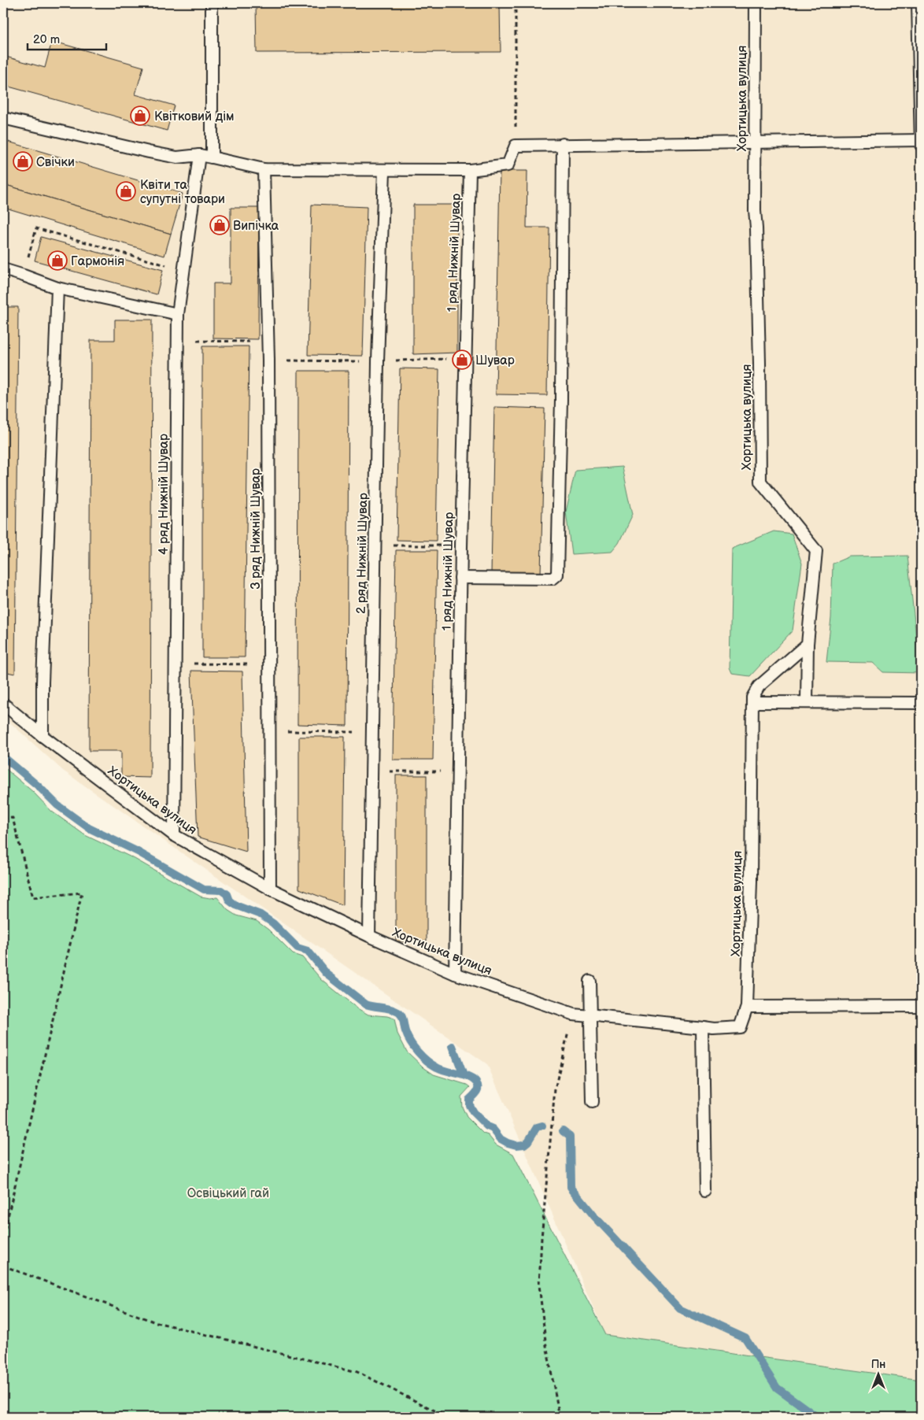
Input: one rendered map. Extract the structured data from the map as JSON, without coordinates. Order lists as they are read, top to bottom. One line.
{"streets":{"lane":["Хортицька вулиця","1 ряд Нижній Шувар","4 ряд Нижній Шувар","3 ряд Нижній Шувар","2 ряд Нижній Шувар"]},"crossings":[["Хортицька вулиця","1 ряд Нижній Шувар"],["Хортицька вулиця","4 ряд Нижній Шувар"],["Хортицька вулиця","3 ряд Нижній Шувар"],["Хортицька вулиця","2 ряд Нижній Шувар"]],"parks":["Освіцький гай"],"places":{"shop":["Квітковий дім","Свічки","Квіти та супутні товари","Випічка","Гармонія","Шувар"]},"scale_bar":"20 m","north":"top"}
